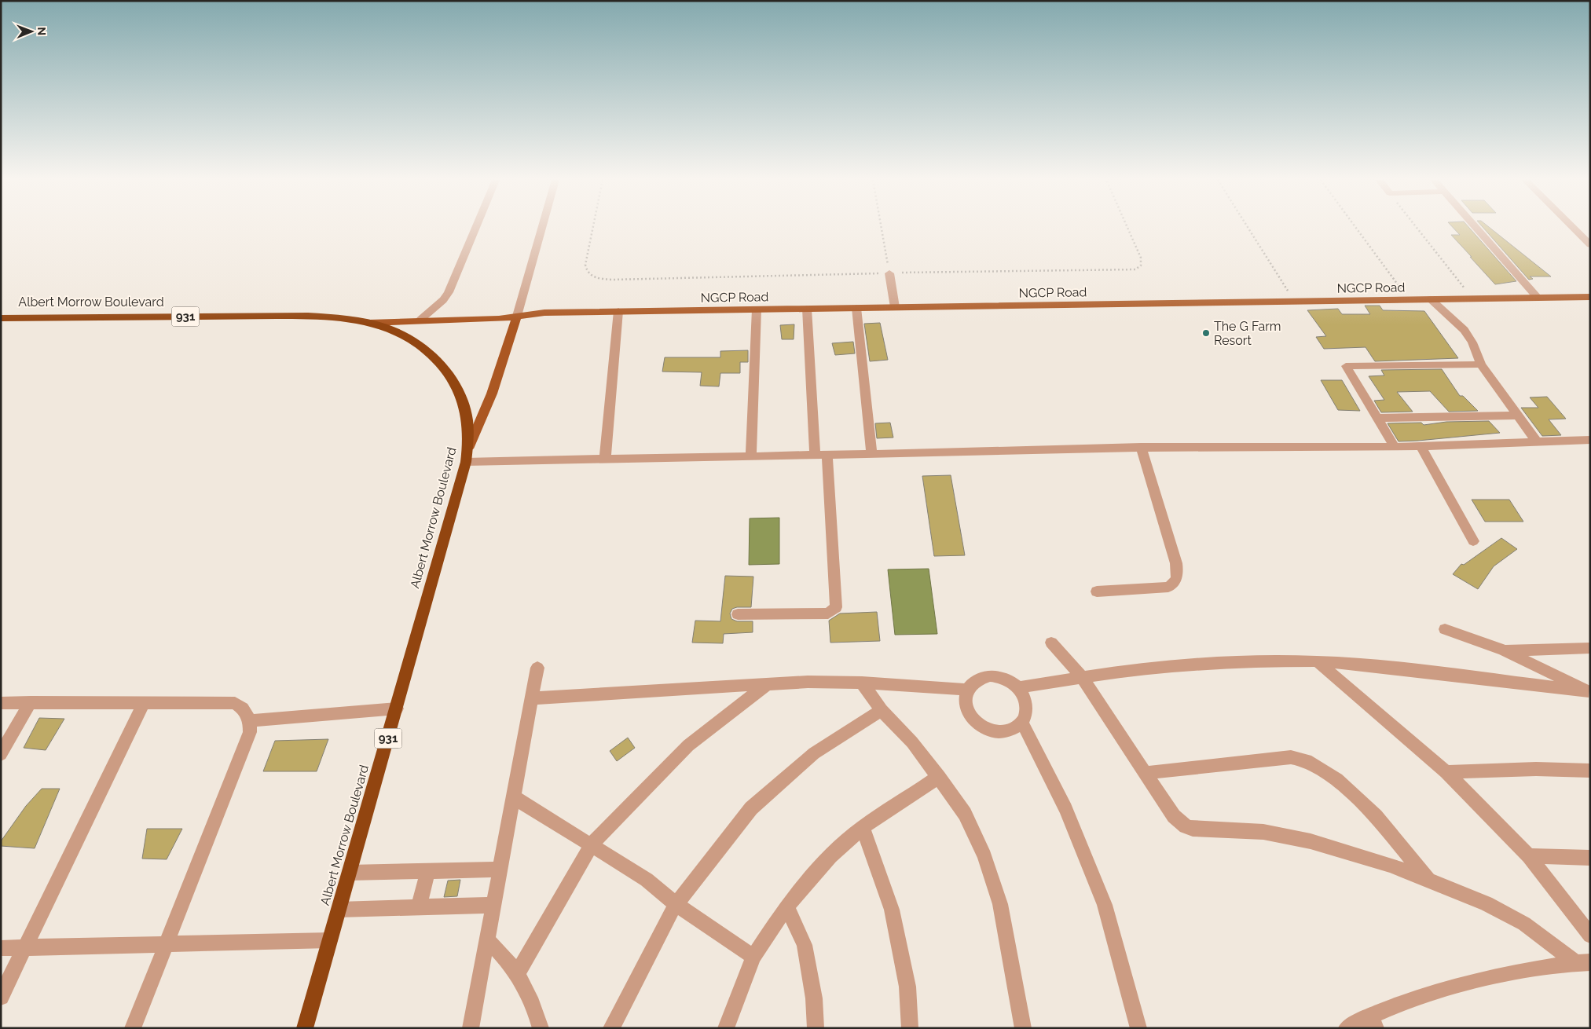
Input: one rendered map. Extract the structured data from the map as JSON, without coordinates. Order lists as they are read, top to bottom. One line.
{"streets":{"highway":["Albert Morrow Boulevard","931"],"main road":["NGCP Road"]},"crossings":[["NGCP Road","Albert Morrow Boulevard"]],"places":["The G Farm Resort"],"north":"right"}
